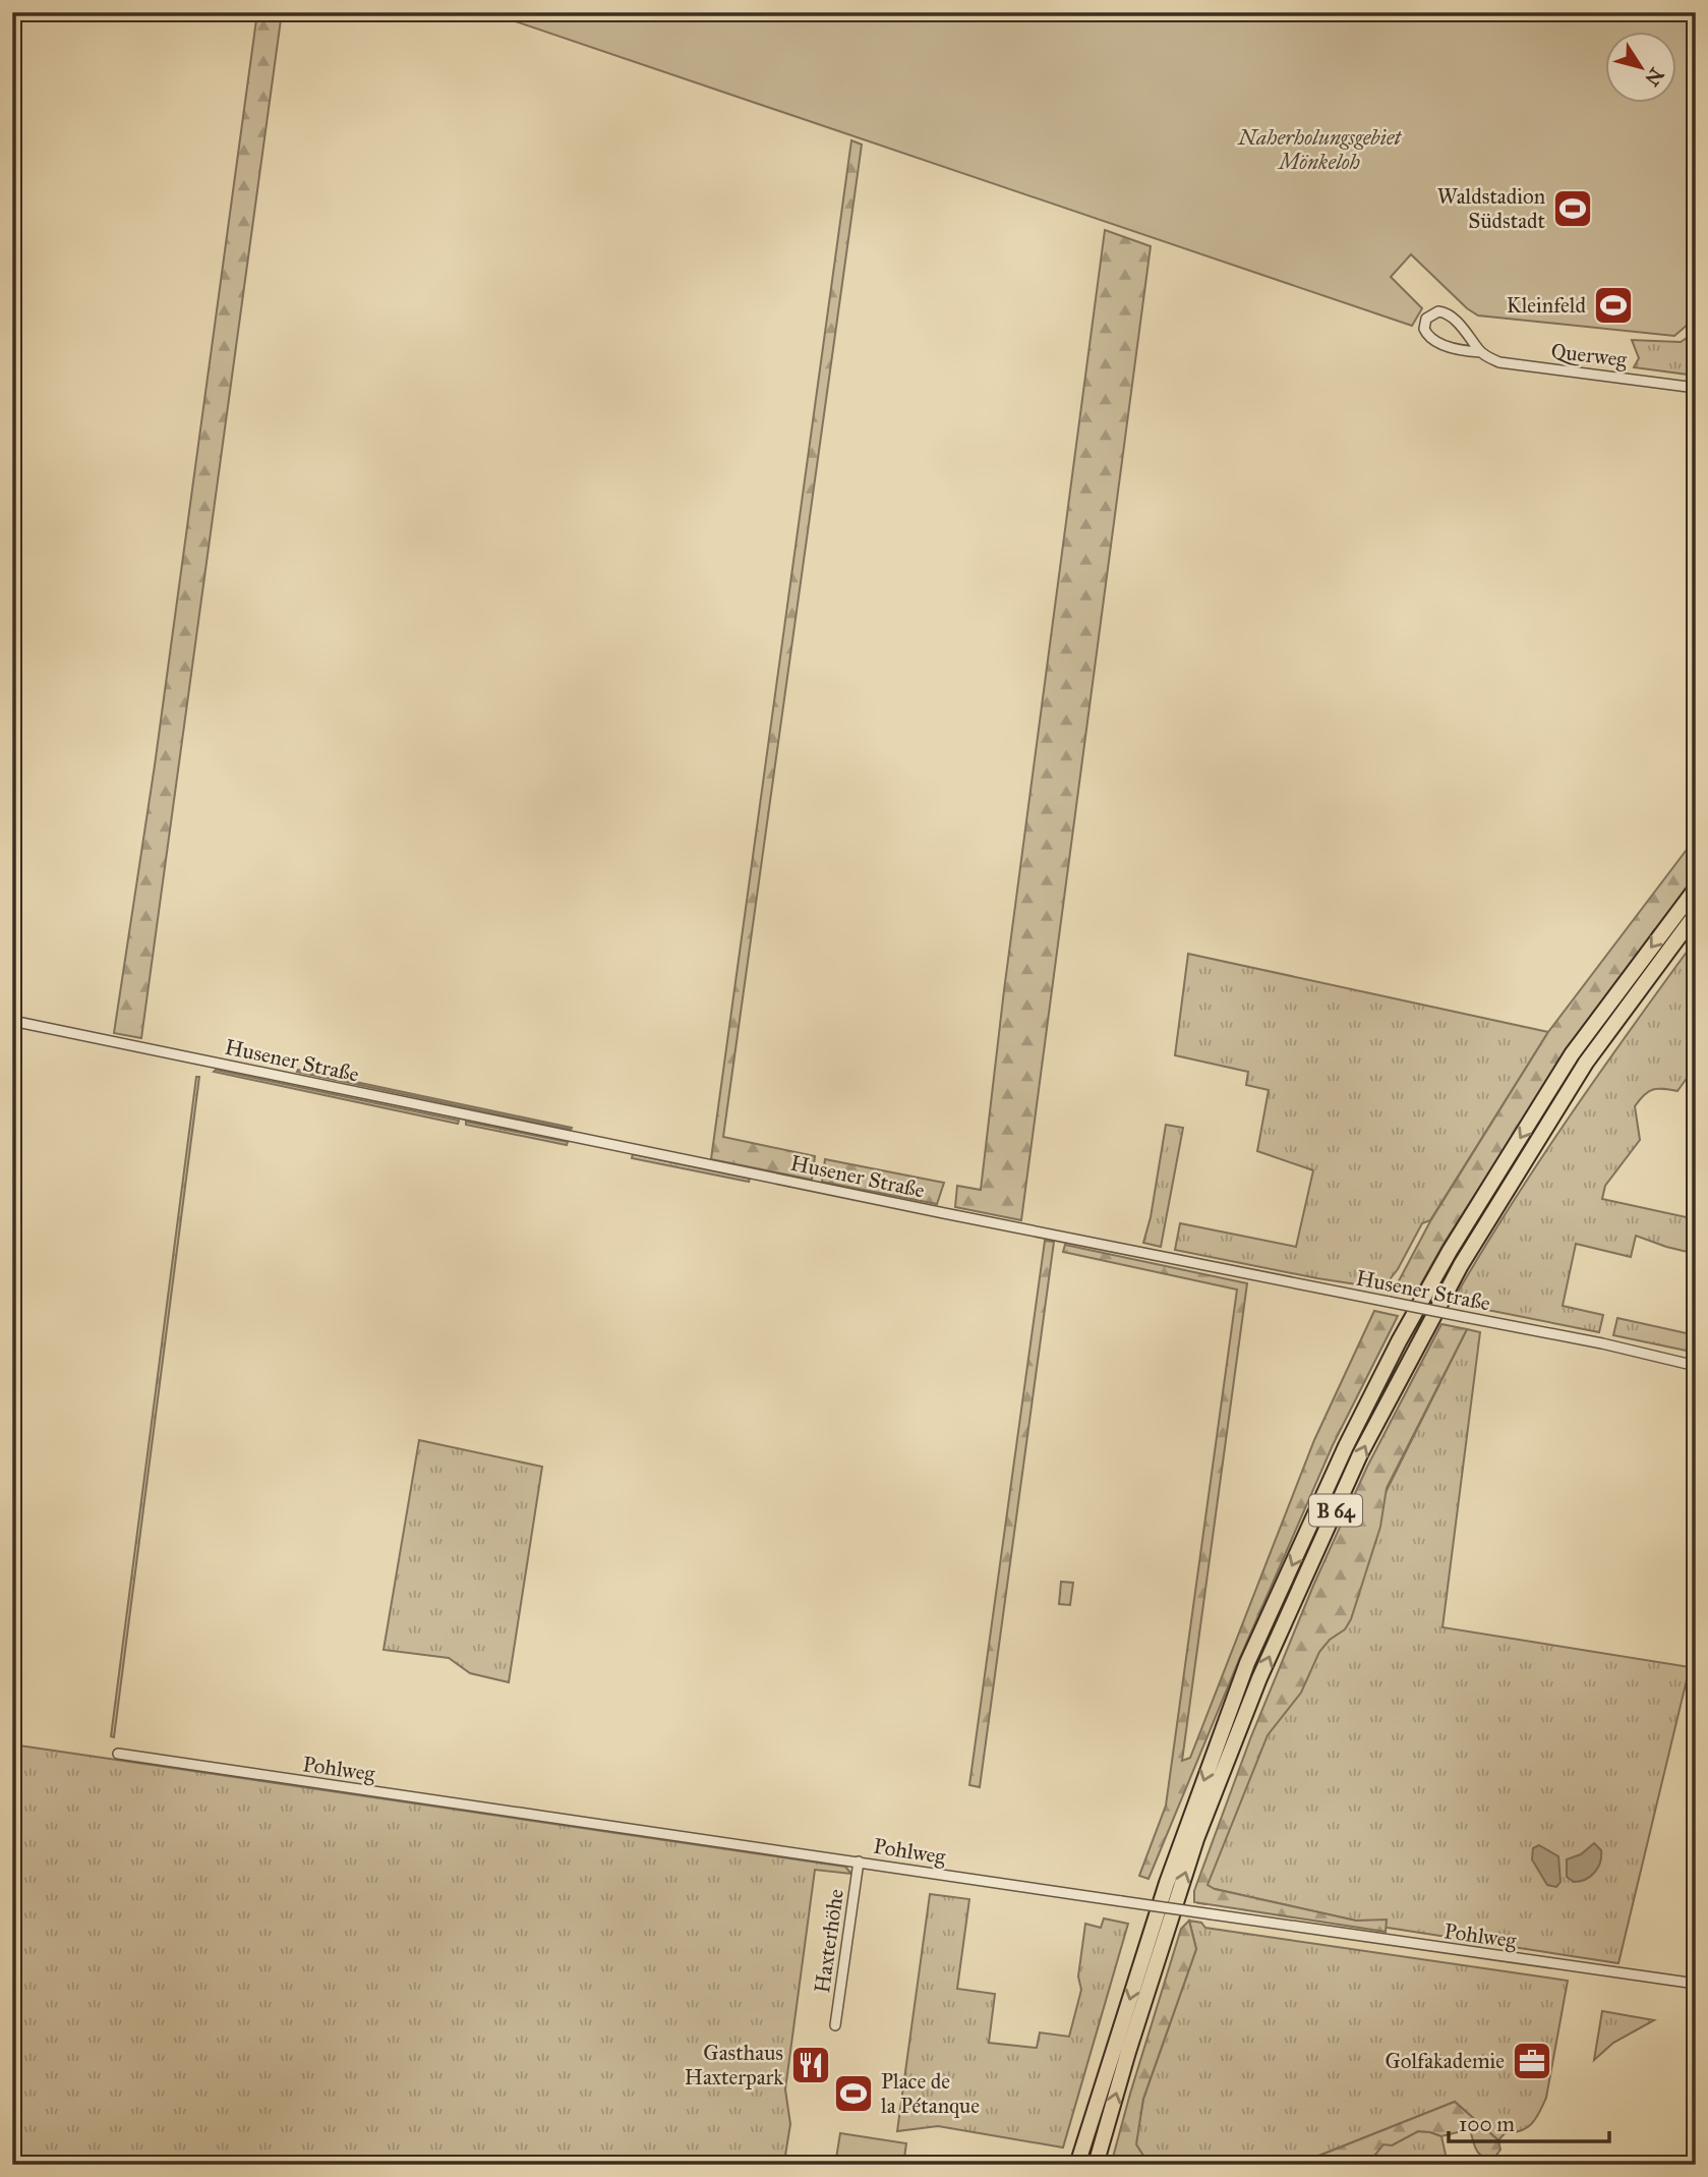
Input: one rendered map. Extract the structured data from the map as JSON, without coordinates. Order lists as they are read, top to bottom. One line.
{"streets":{"highway":["B 64"],"street":["Querweg","Husener Straße","Pohlweg","Haxterhöhe"]},"crossings":[["Pohlweg","Haxterhöhe"]],"parks":["Naherholungsgebiet Mönkeloh"],"places":{"sports":["Waldstadion Südstadt","Kleinfeld","Place de la Pétanque"],"office":["Golfakademie"],"restaurant":["Gasthaus Haxterpark"]},"scale_bar":"100 m","north":"bottom right"}
